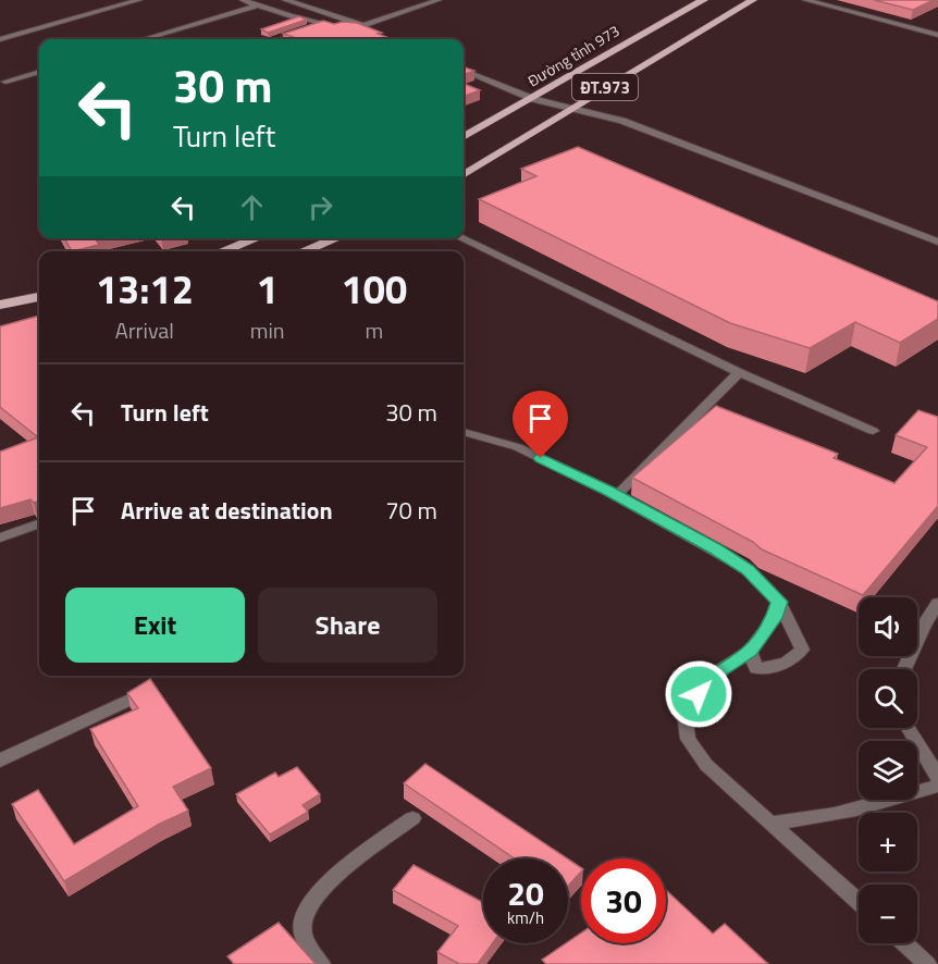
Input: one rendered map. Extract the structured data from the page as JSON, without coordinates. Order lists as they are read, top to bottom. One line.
{"streets":{"main road":["Đường tỉnh 973","ĐT.973"]},"page":{"turn":["30 m","Turn left"],"eta":["13:12","Arrival","1","min","100","m"],"list":[{"name":"Turn left","value":"30 m"},{"name":"Arrive at destination","value":"70 m"}],"buttons":["Exit","Share"],"map_buttons":["+","−"],"speed":"20 km/h","limit":"30"}}
